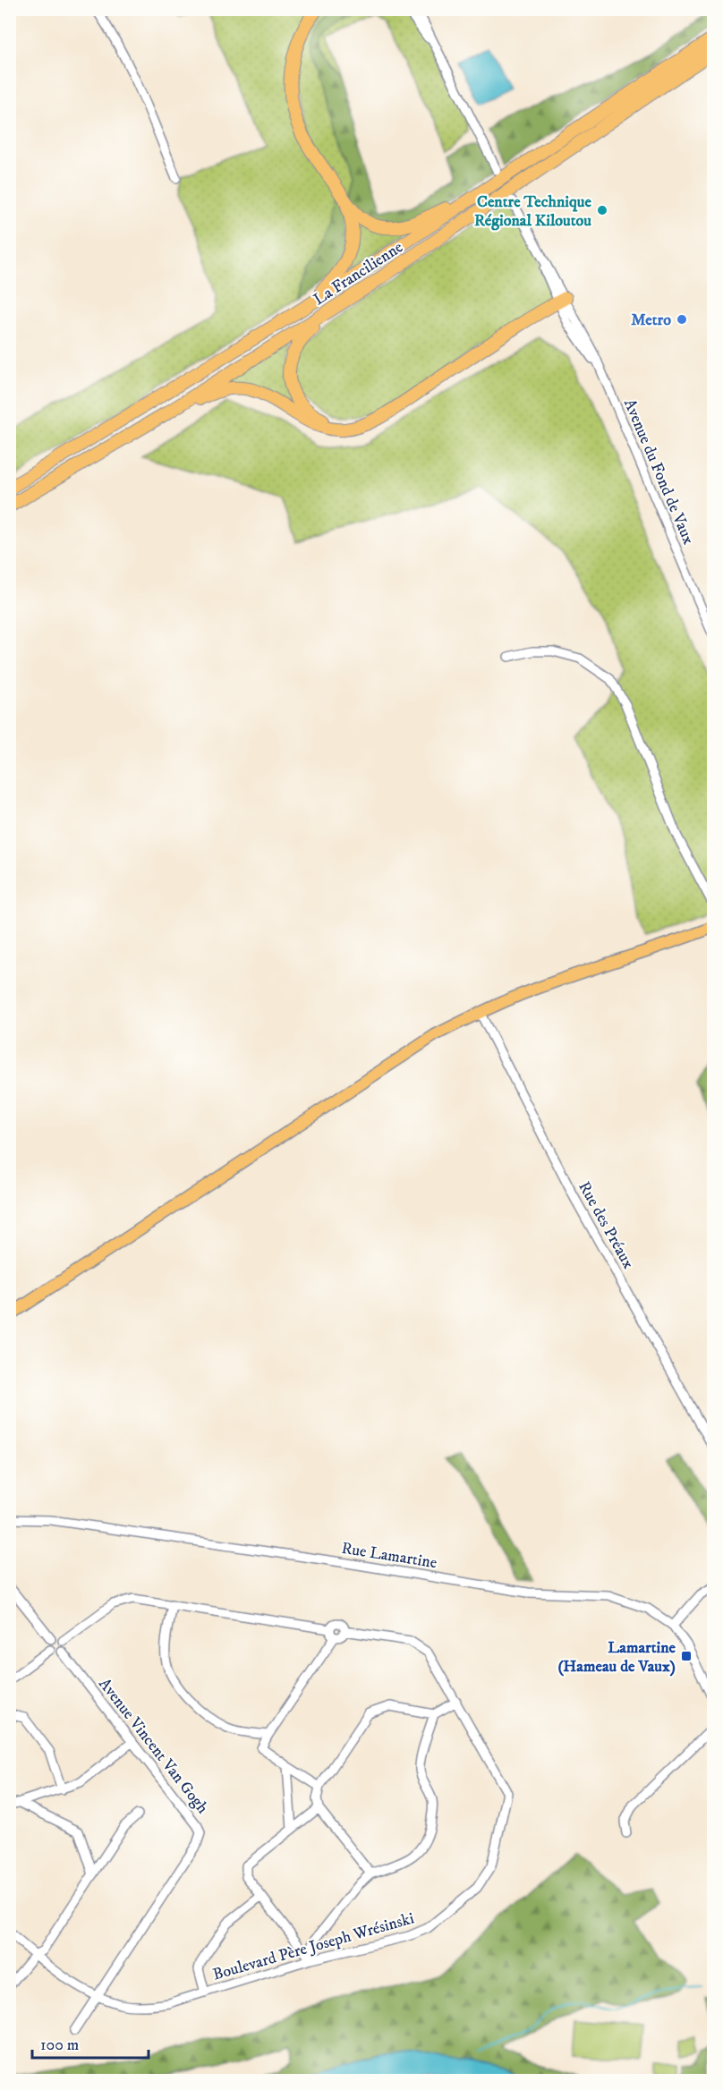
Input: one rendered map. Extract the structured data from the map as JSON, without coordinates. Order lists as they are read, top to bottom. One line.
{"streets":{"highway":["La Francilienne"],"street":["Avenue du Fond de Vaux","Rue des Préaux","Rue Lamartine","Avenue Vincent Van Gogh","Boulevard Père Joseph Wrésinski"]},"crossings":[["Avenue Vincent Van Gogh","Boulevard Père Joseph Wrésinski"]],"places":{"other":["Centre Technique Régional Kiloutou","Metro"],"transit":["Lamartine (Hameau de Vaux)"]},"scale_bar":"100 m"}
